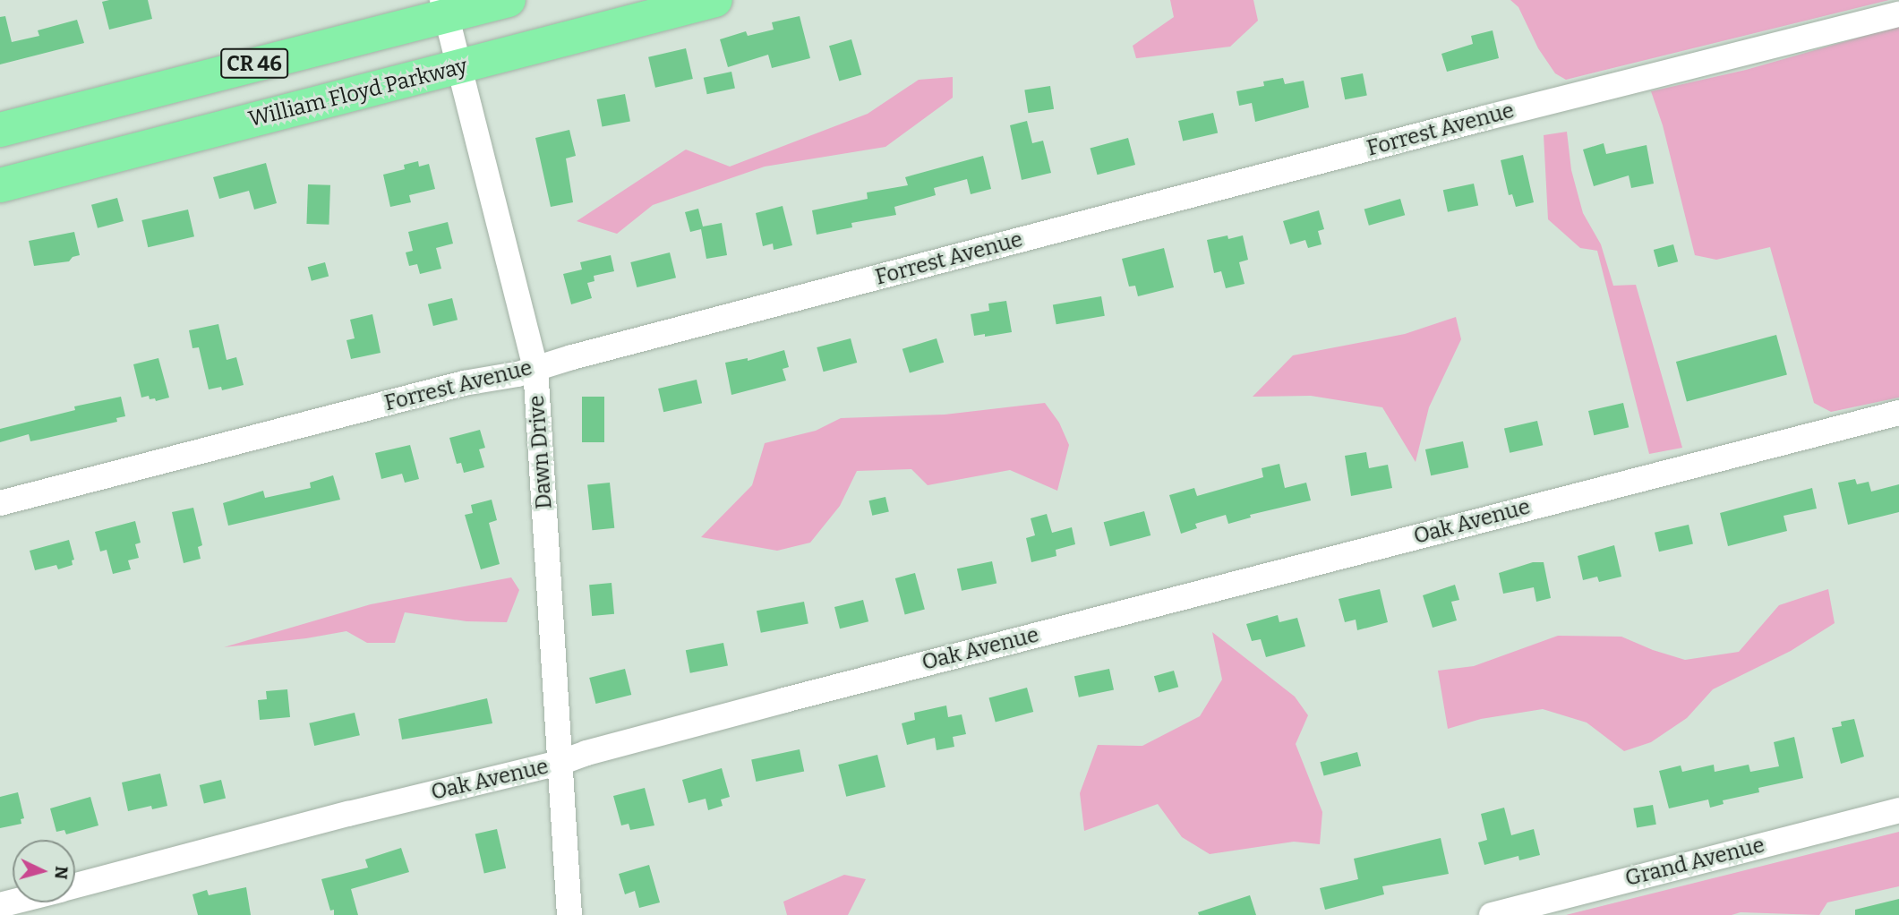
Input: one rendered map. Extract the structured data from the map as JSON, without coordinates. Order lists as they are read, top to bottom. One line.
{"streets":{"highway":["CR 46","William Floyd Parkway"],"street":["Forrest Avenue","Dawn Drive","Oak Avenue","Grand Avenue"]},"crossings":[["CR 46","Dawn Drive"],["William Floyd Parkway","Dawn Drive"],["Forrest Avenue","Dawn Drive"],["Dawn Drive","Oak Avenue"]],"north":"right"}
